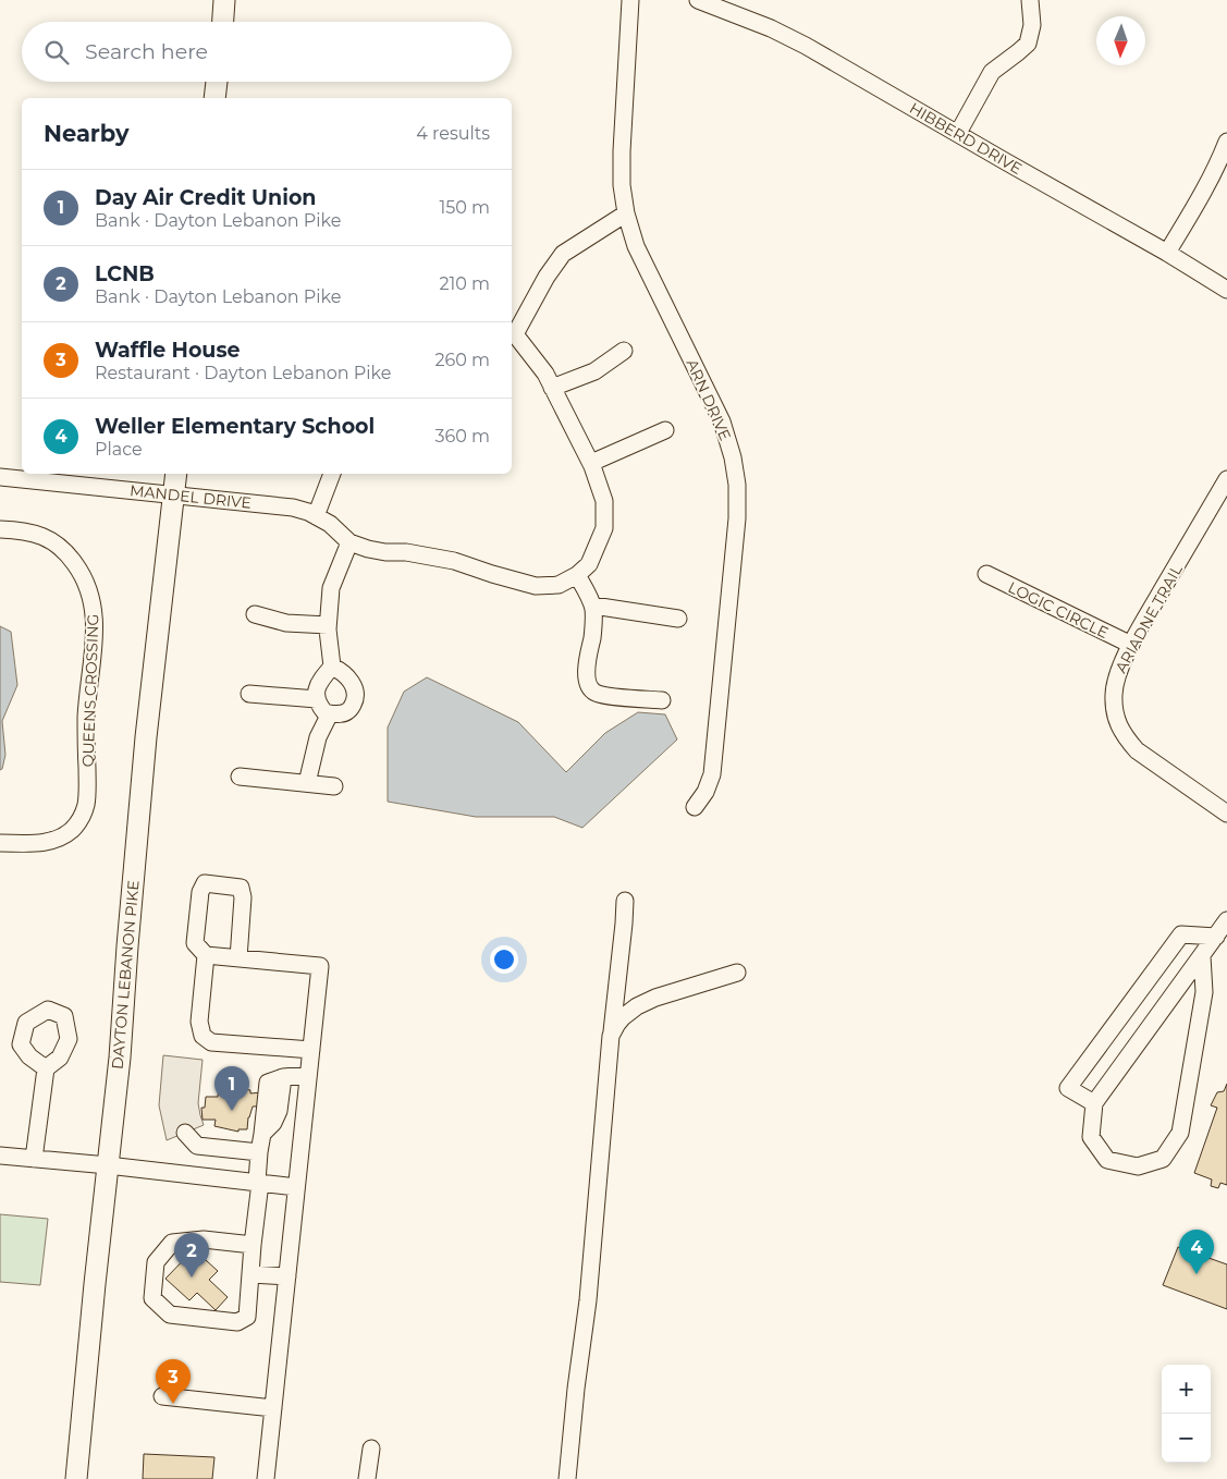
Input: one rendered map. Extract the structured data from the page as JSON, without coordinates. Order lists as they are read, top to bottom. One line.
{"streets":{"main road":["DAYTON LEBANON PIKE"],"street":["HIBBERD DRIVE","ARN DRIVE","MANDEL DRIVE","LOGIC CIRCLE","ARIADNE TRAIL","QUEENS CROSSING"]},"crossings":[["MANDEL DRIVE","DAYTON LEBANON PIKE"],["LOGIC CIRCLE","ARIADNE TRAIL"]],"north":"bottom","page":{"search":"Search here","heading":["Nearby","4 results"],"list":[{"mark":"1","name":"Day Air Credit Union","note":"Bank · Dayton Lebanon Pike","value":"150 m"},{"mark":"2","name":"LCNB","note":"Bank · Dayton Lebanon Pike","value":"210 m"},{"mark":"3","name":"Waffle House","note":"Restaurant · Dayton Lebanon Pike","value":"260 m"},{"mark":"4","name":"Weller Elementary School","note":"Place","value":"360 m"}],"pins":["1","4","2","3"],"map_buttons":["+","−"]}}
